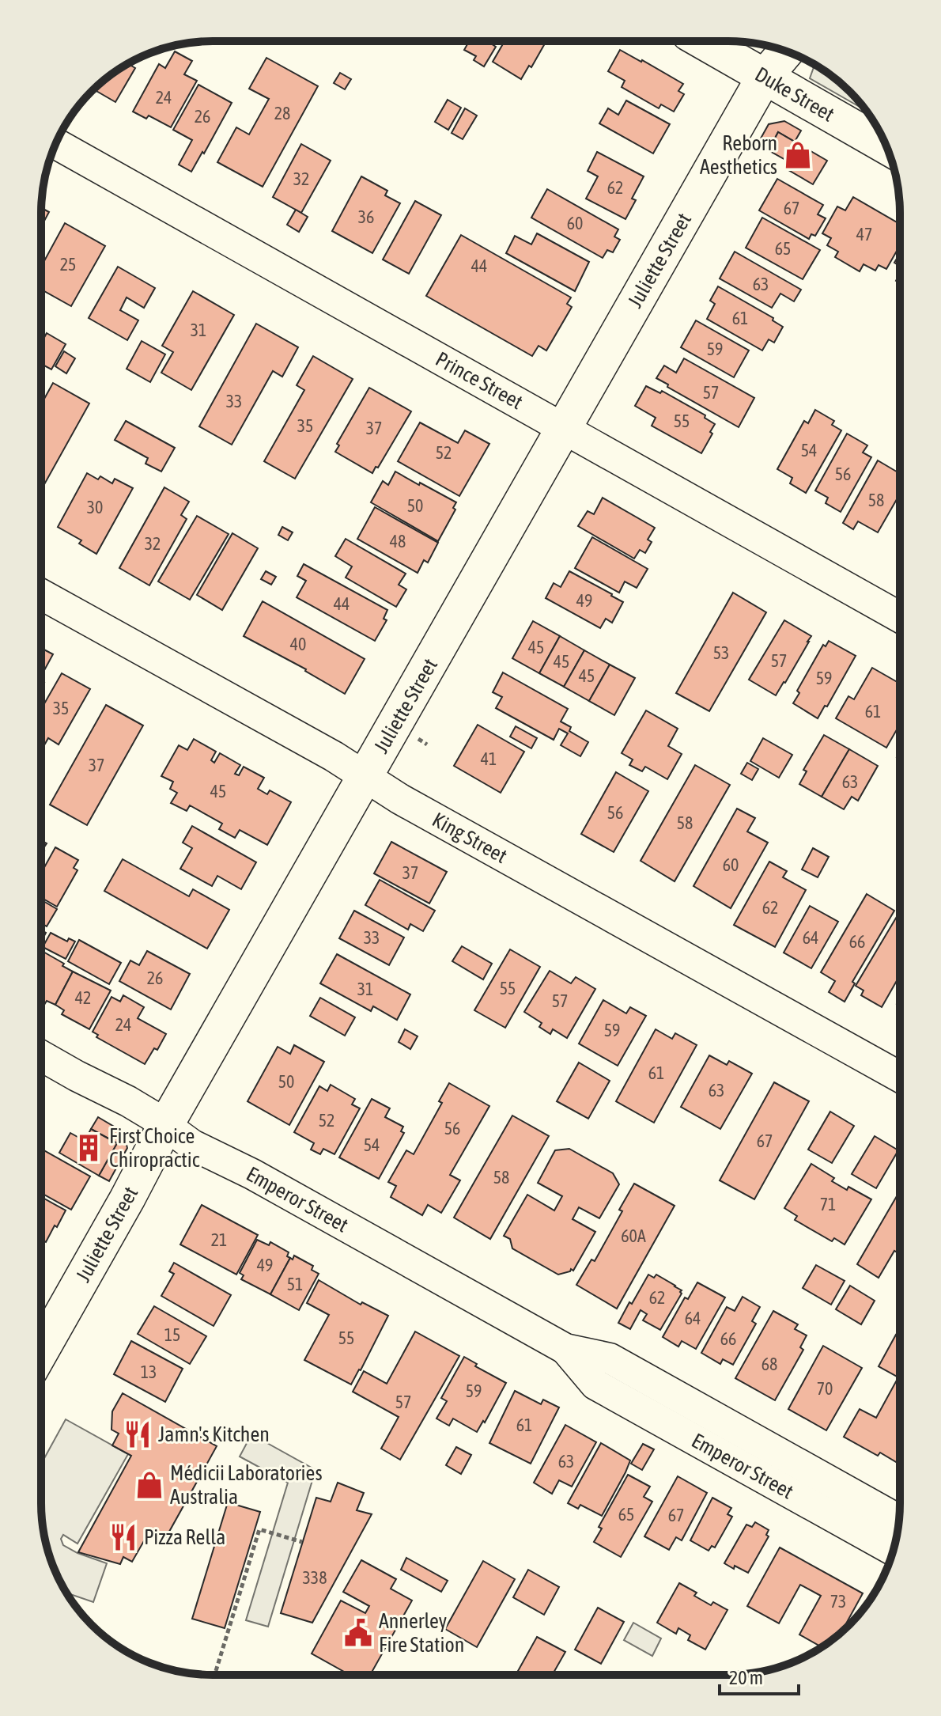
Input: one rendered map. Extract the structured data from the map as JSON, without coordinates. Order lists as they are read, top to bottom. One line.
{"streets":{"main road":["Duke Street","Juliette Street"],"street":["Prince Street","King Street","Emperor Street"]},"crossings":[["Duke Street","Juliette Street"],["Juliette Street","Prince Street"],["Juliette Street","King Street"],["Juliette Street","Emperor Street"]],"places":{"shop":["Reborn Aesthetics","Médicii Laboratories Australia"],"building":["First Choice Chiropractic"],"restaurant":["Jamn's Kitchen","Pizza Rella"],"public building":["Annerley Fire Station"]},"house_numbers":["24","28","26","32","62","67","36","60","47","65","25","44","63","61","31","59","57","33","55","35","37","54","52","56","58","50","30","48","32","49","44","40","45","53","57","45","45","59","35","61","41","37","63","45","56","58","60","37","62","33","64","66","26","55","31","42","57","24","59","61","50","63","52","56","67","54","58","71","60A","21","49","51","62","64","15","55","66","68","13","70","59","57","61","63","65","67","338","73"],"scale_bar":"20 m"}
